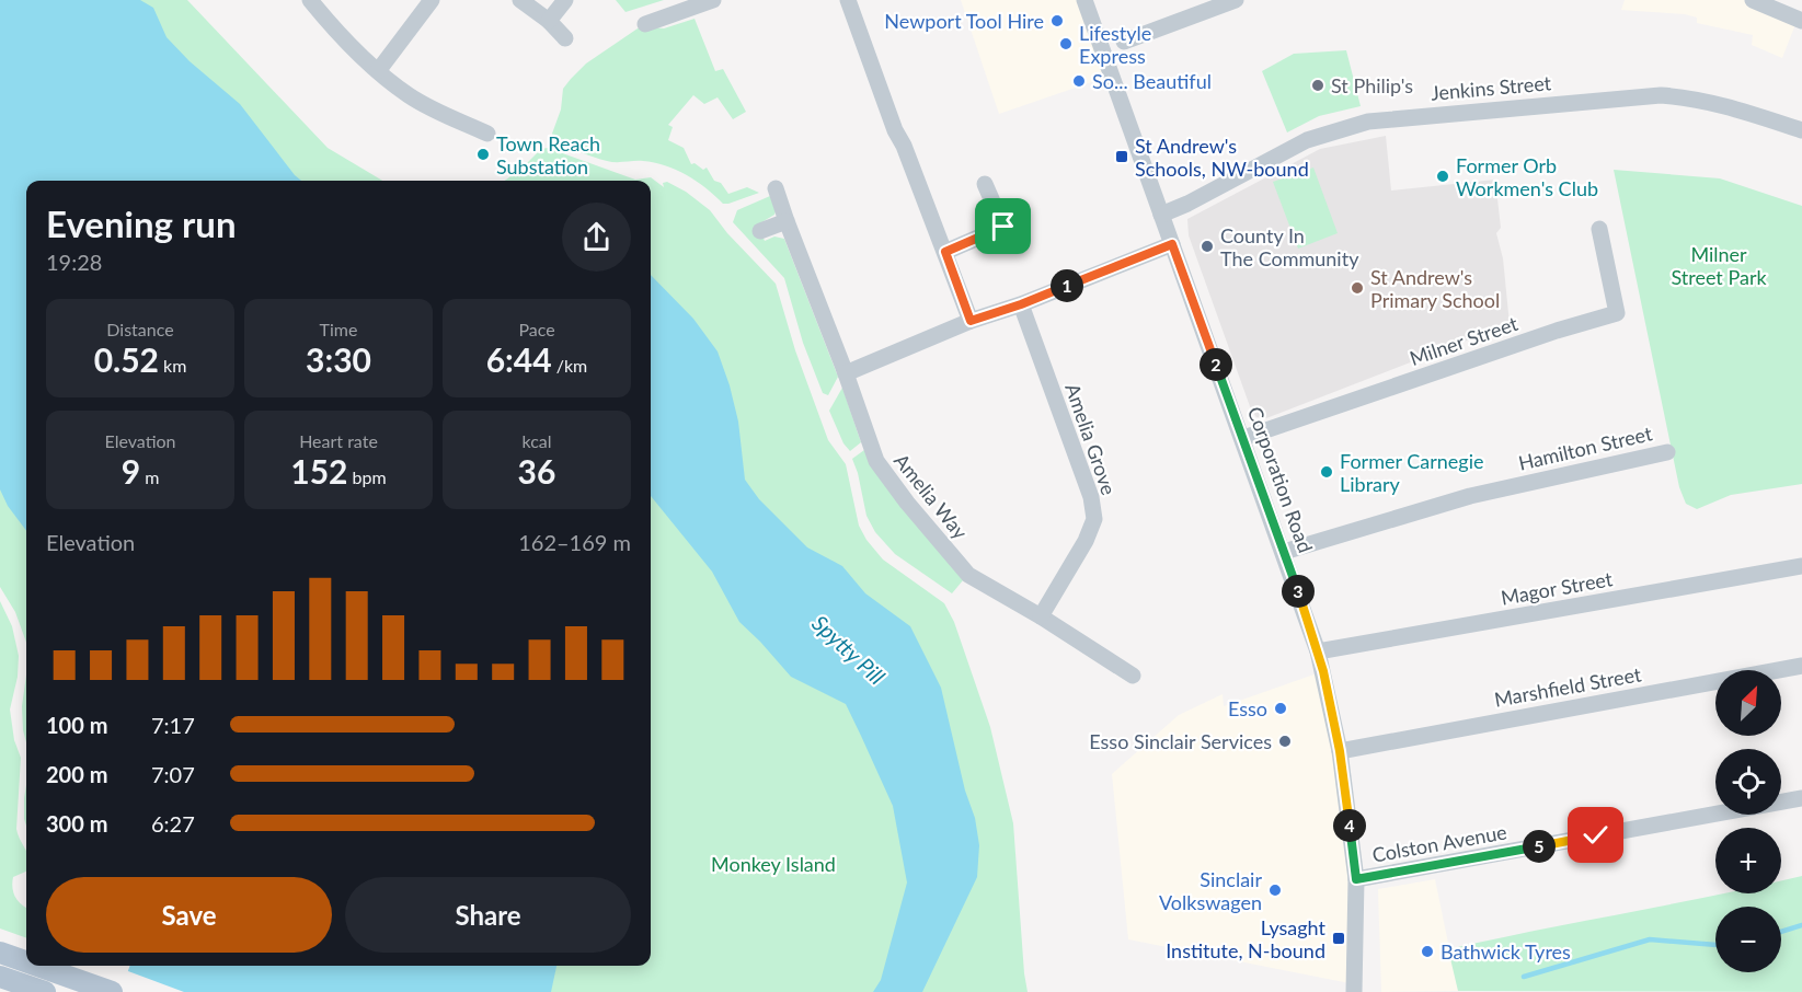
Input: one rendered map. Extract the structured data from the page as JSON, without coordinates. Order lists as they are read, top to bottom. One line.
{"streets":{"street":["Jenkins Street","Milner Street","Amelia Grove","Hamilton Street","Corporation Road","Amelia Way","Magor Street","Marshfield Street","Colston Avenue"]},"crossings":[["Jenkins Street","Corporation Road"],["Milner Street","Corporation Road"],["Amelia Grove","Amelia Way"],["Hamilton Street","Corporation Road"],["Corporation Road","Magor Street"],["Corporation Road","Marshfield Street"],["Corporation Road","Colston Avenue"]],"water":["Spytty Pill"],"parks":["Milner Street Park","Monkey Island"],"places":{"other":["Newport Tool Hire","Lifestyle Express","So... Beautiful","St Philip's","Town Reach Substation","Former Orb Workmen's Club","County In The Community","St Andrew's Primary School","Former Carnegie Library","Esso","Esso Sinclair Services","Sinclair Volkswagen","Bathwick Tyres"],"transit":["St Andrew's Schools, NW-bound","Lysaght Institute, N-bound"]},"north":"top right","page":{"heading":["Evening run","19:28"],"pins":["1","2","3","4","5"],"stats":[["Distance","0.52 km"],["Time","3:30"],["Pace","6:44 /km"],["Elevation","9 m"],["Heart rate","152 bpm"],["kcal","36"]],"chart":["Elevation","162–169 m"],"map_buttons":["+","−"],"list":[{"name":"100 m","note":"7:17"},{"name":"200 m","note":"7:07"},{"name":"300 m","note":"6:27"}],"buttons":["Save","Share"]}}
